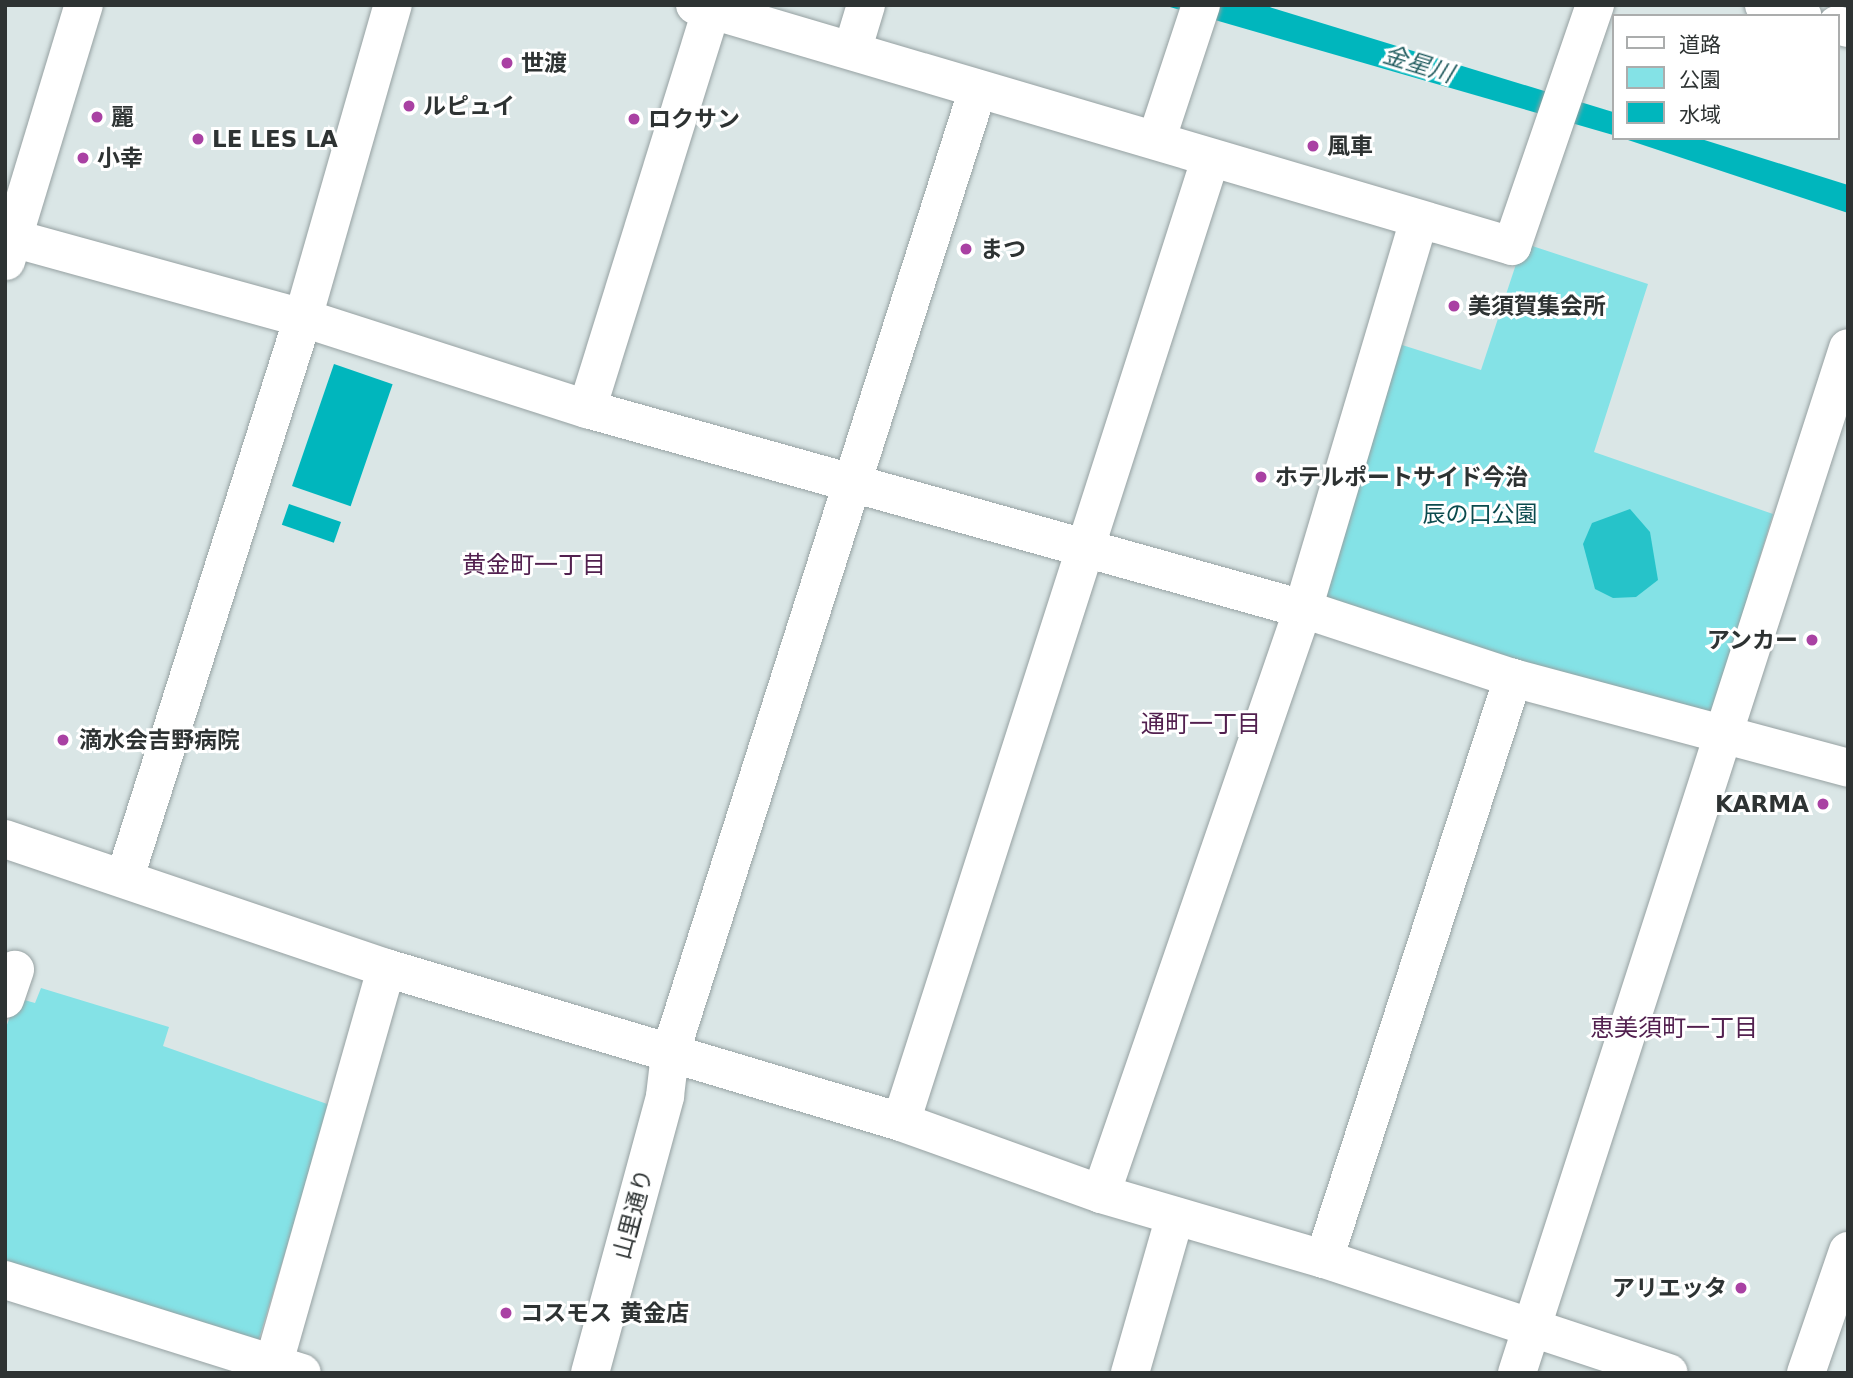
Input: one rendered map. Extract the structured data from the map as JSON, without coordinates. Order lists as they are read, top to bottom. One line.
{"streets":{"street":["山里通り"]},"districts":["黄金町一丁目","通町一丁目","恵美須町一丁目"],"water":["金星川"],"parks":["辰の口公園"],"places":["世渡","ルピュイ","麗","ロクサン","LE LES LA","風車","小幸","まつ","美須賀集会所","ホテルポートサイド今治","アンカー","滴水会吉野病院","KARMA","アリエッタ","コスモス 黄金店"],"legend":["道路","公園","水域"]}
